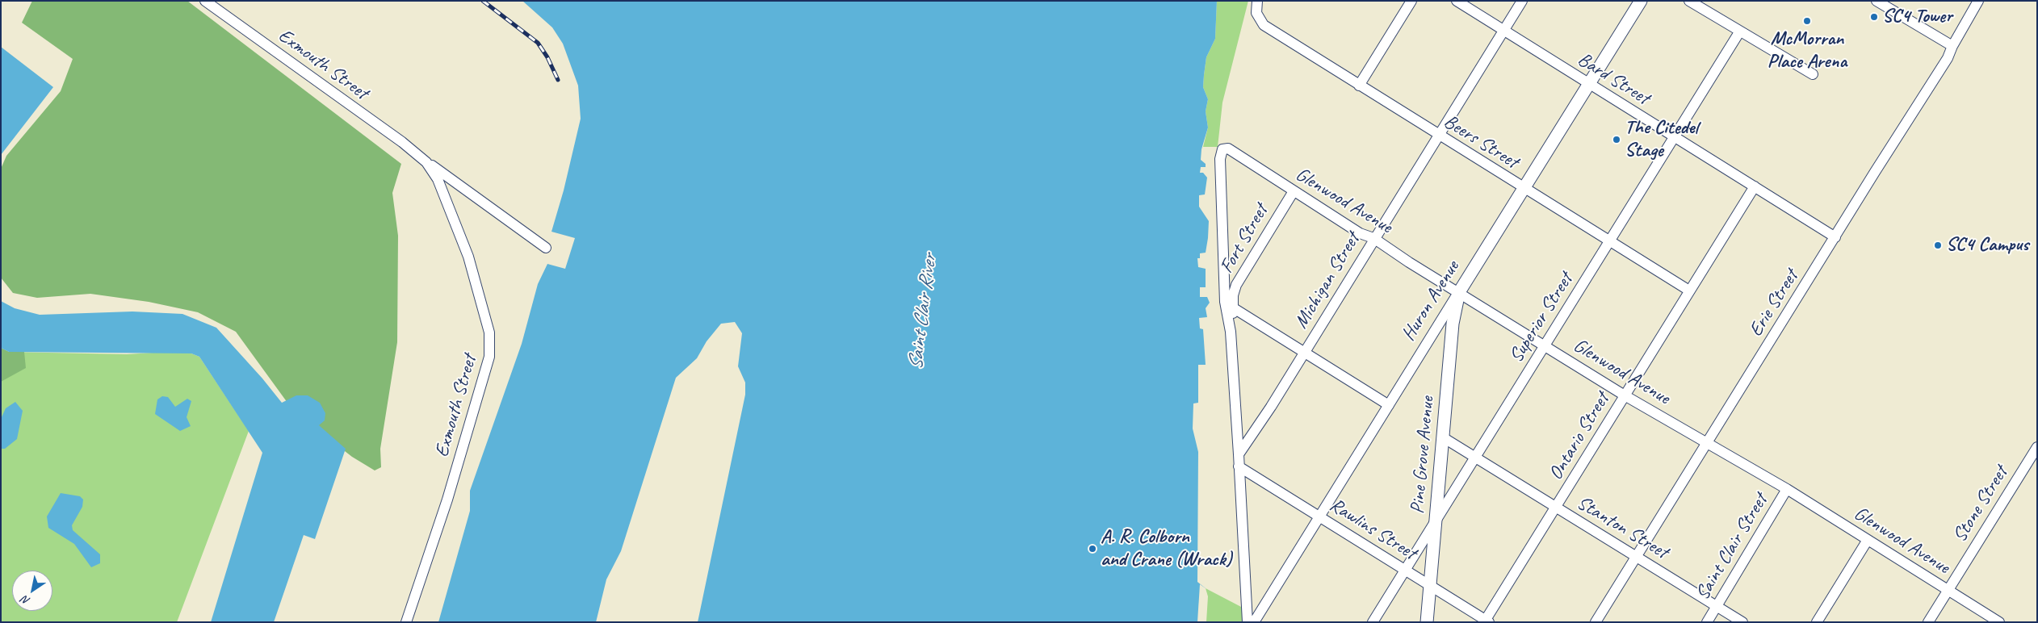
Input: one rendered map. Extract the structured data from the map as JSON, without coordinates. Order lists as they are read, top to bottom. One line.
{"streets":{"main road":["Huron Avenue","Pine Grove Avenue"],"street":["Exmouth Street","Bard Street","Beers Street","Glenwood Avenue","Fort Street","Michigan Street","Erie Street","Superior Street","Ontario Street","Stone Street","Stanton Street","Rawlins Street","Saint Clair Street"]},"crossings":[["Bard Street","Michigan Street"],["Bard Street","Huron Avenue"],["Bard Street","Erie Street"],["Bard Street","Superior Street"],["Bard Street","Ontario Street"],["Beers Street","Michigan Street"],["Beers Street","Huron Avenue"],["Beers Street","Superior Street"],["Beers Street","Ontario Street"],["Glenwood Avenue","Fort Street"],["Glenwood Avenue","Michigan Street"],["Glenwood Avenue","Huron Avenue"],["Glenwood Avenue","Erie Street"],["Glenwood Avenue","Superior Street"],["Glenwood Avenue","Ontario Street"],["Glenwood Avenue","Pine Grove Avenue"],["Glenwood Avenue","Stone Street"],["Glenwood Avenue","Saint Clair Street"],["Huron Avenue","Pine Grove Avenue"],["Huron Avenue","Rawlins Street"],["Erie Street","Stanton Street"],["Superior Street","Pine Grove Avenue"],["Superior Street","Stanton Street"],["Superior Street","Rawlins Street"],["Ontario Street","Stanton Street"],["Ontario Street","Rawlins Street"],["Pine Grove Avenue","Stanton Street"],["Pine Grove Avenue","Rawlins Street"],["Stanton Street","Saint Clair Street"]],"water":["Saint Clair River"],"places":["SC4 Tower","McMorran Place Arena","The Citedel Stage","SC4 Campus","A. R. Colborn and Crane (Wrack)"],"north":"bottom left"}
